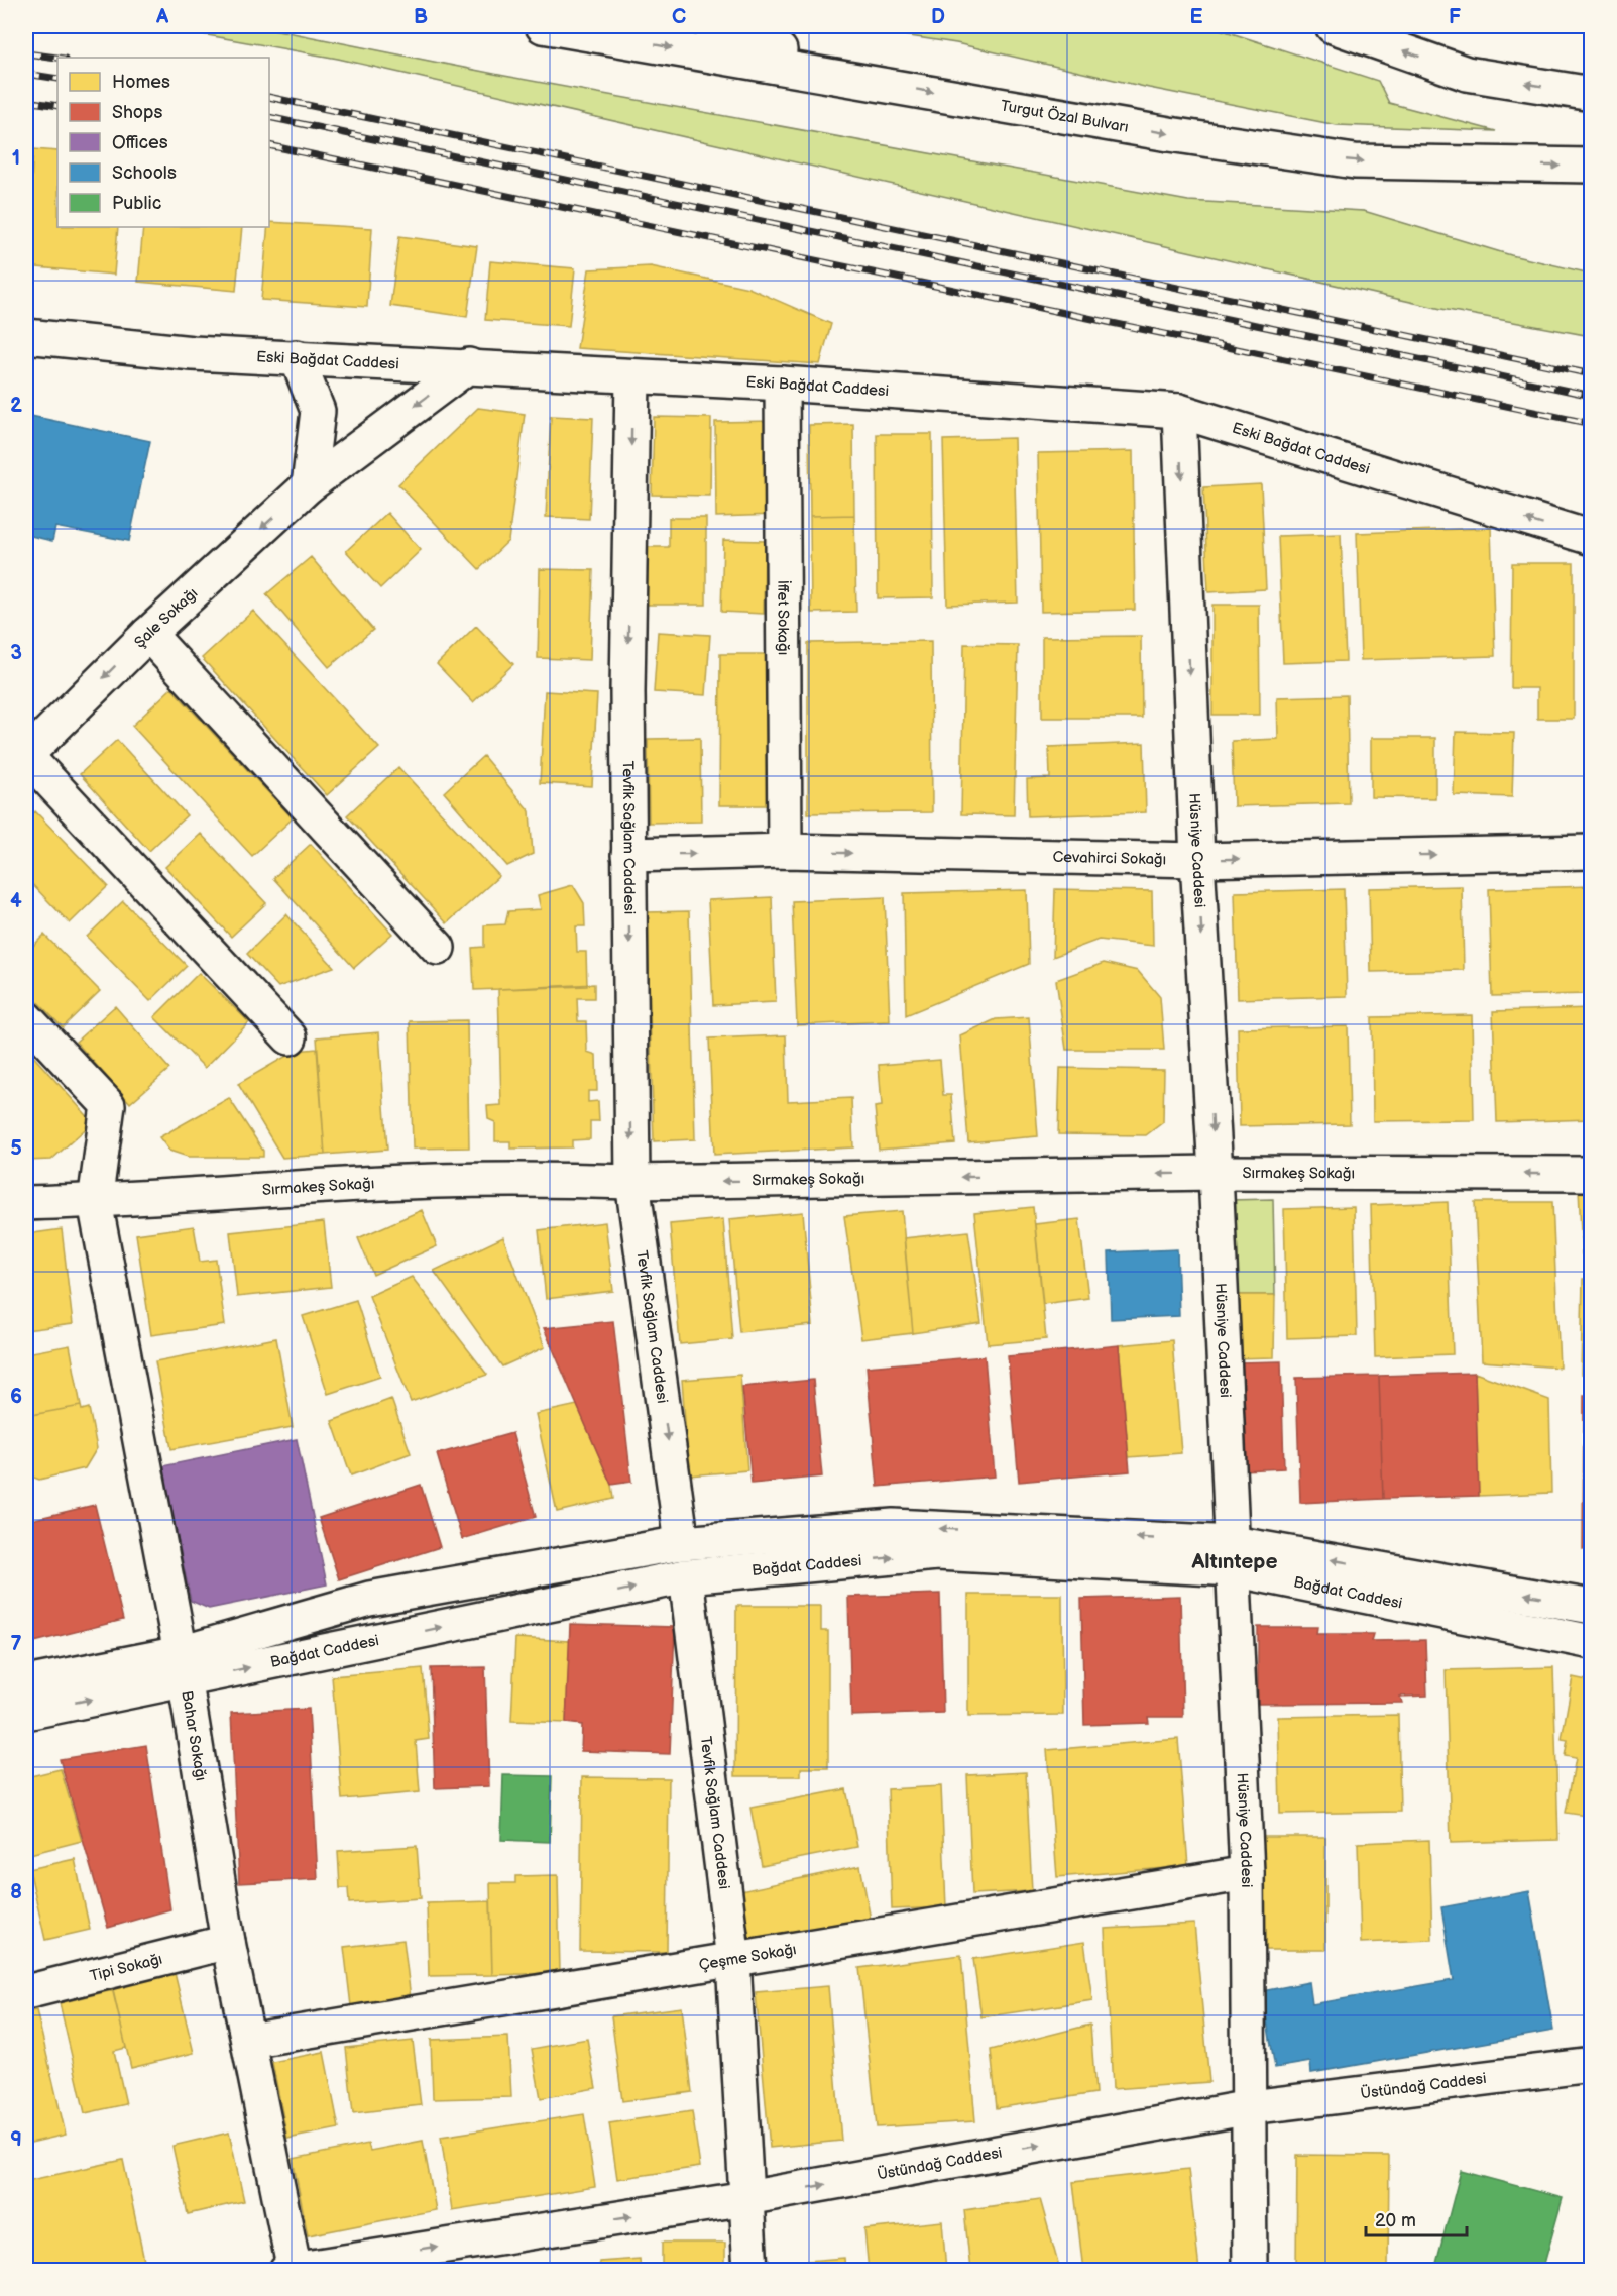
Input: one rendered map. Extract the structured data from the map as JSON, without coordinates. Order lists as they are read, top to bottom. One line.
{"streets":{"main road":["Turgut Özal Bulvarı","Eski Bağdat Caddesi","Şale Sokağı","İffet Sokağı","Tevfik Sağlam Caddesi","Hüsniye Caddesi","Cevahirci Sokağı","Sırmakeş Sokağı","Bağdat Caddesi","Bahar Sokağı","Çeşme Sokağı","Tipi Sokağı","Üstündağ Caddesi"]},"crossings":[["Eski Bağdat Caddesi","Şale Sokağı"],["Eski Bağdat Caddesi","İffet Sokağı"],["Eski Bağdat Caddesi","Tevfik Sağlam Caddesi"],["Eski Bağdat Caddesi","Hüsniye Caddesi"],["İffet Sokağı","Cevahirci Sokağı"],["Tevfik Sağlam Caddesi","Cevahirci Sokağı"],["Tevfik Sağlam Caddesi","Sırmakeş Sokağı"],["Tevfik Sağlam Caddesi","Bağdat Caddesi"],["Tevfik Sağlam Caddesi","Çeşme Sokağı"],["Tevfik Sağlam Caddesi","Üstündağ Caddesi"],["Hüsniye Caddesi","Cevahirci Sokağı"],["Hüsniye Caddesi","Sırmakeş Sokağı"],["Hüsniye Caddesi","Bağdat Caddesi"],["Hüsniye Caddesi","Çeşme Sokağı"],["Hüsniye Caddesi","Üstündağ Caddesi"],["Sırmakeş Sokağı","Bahar Sokağı"],["Bağdat Caddesi","Bahar Sokağı"],["Bahar Sokağı","Çeşme Sokağı"],["Bahar Sokağı","Tipi Sokağı"],["Bahar Sokağı","Üstündağ Caddesi"]],"one_way":["Şale Sokağı","Tevfik Sağlam Caddesi","Hüsniye Caddesi","Cevahirci Sokağı","Sırmakeş Sokağı","Üstündağ Caddesi"],"districts":["Altıntepe"],"legend":["Homes","Shops","Offices","Schools","Public"],"scale_bar":"20 m","grid":{"columns":["A","B","C","D","E","F"],"rows":["1","2","3","4","5","6","7","8","9"]}}
